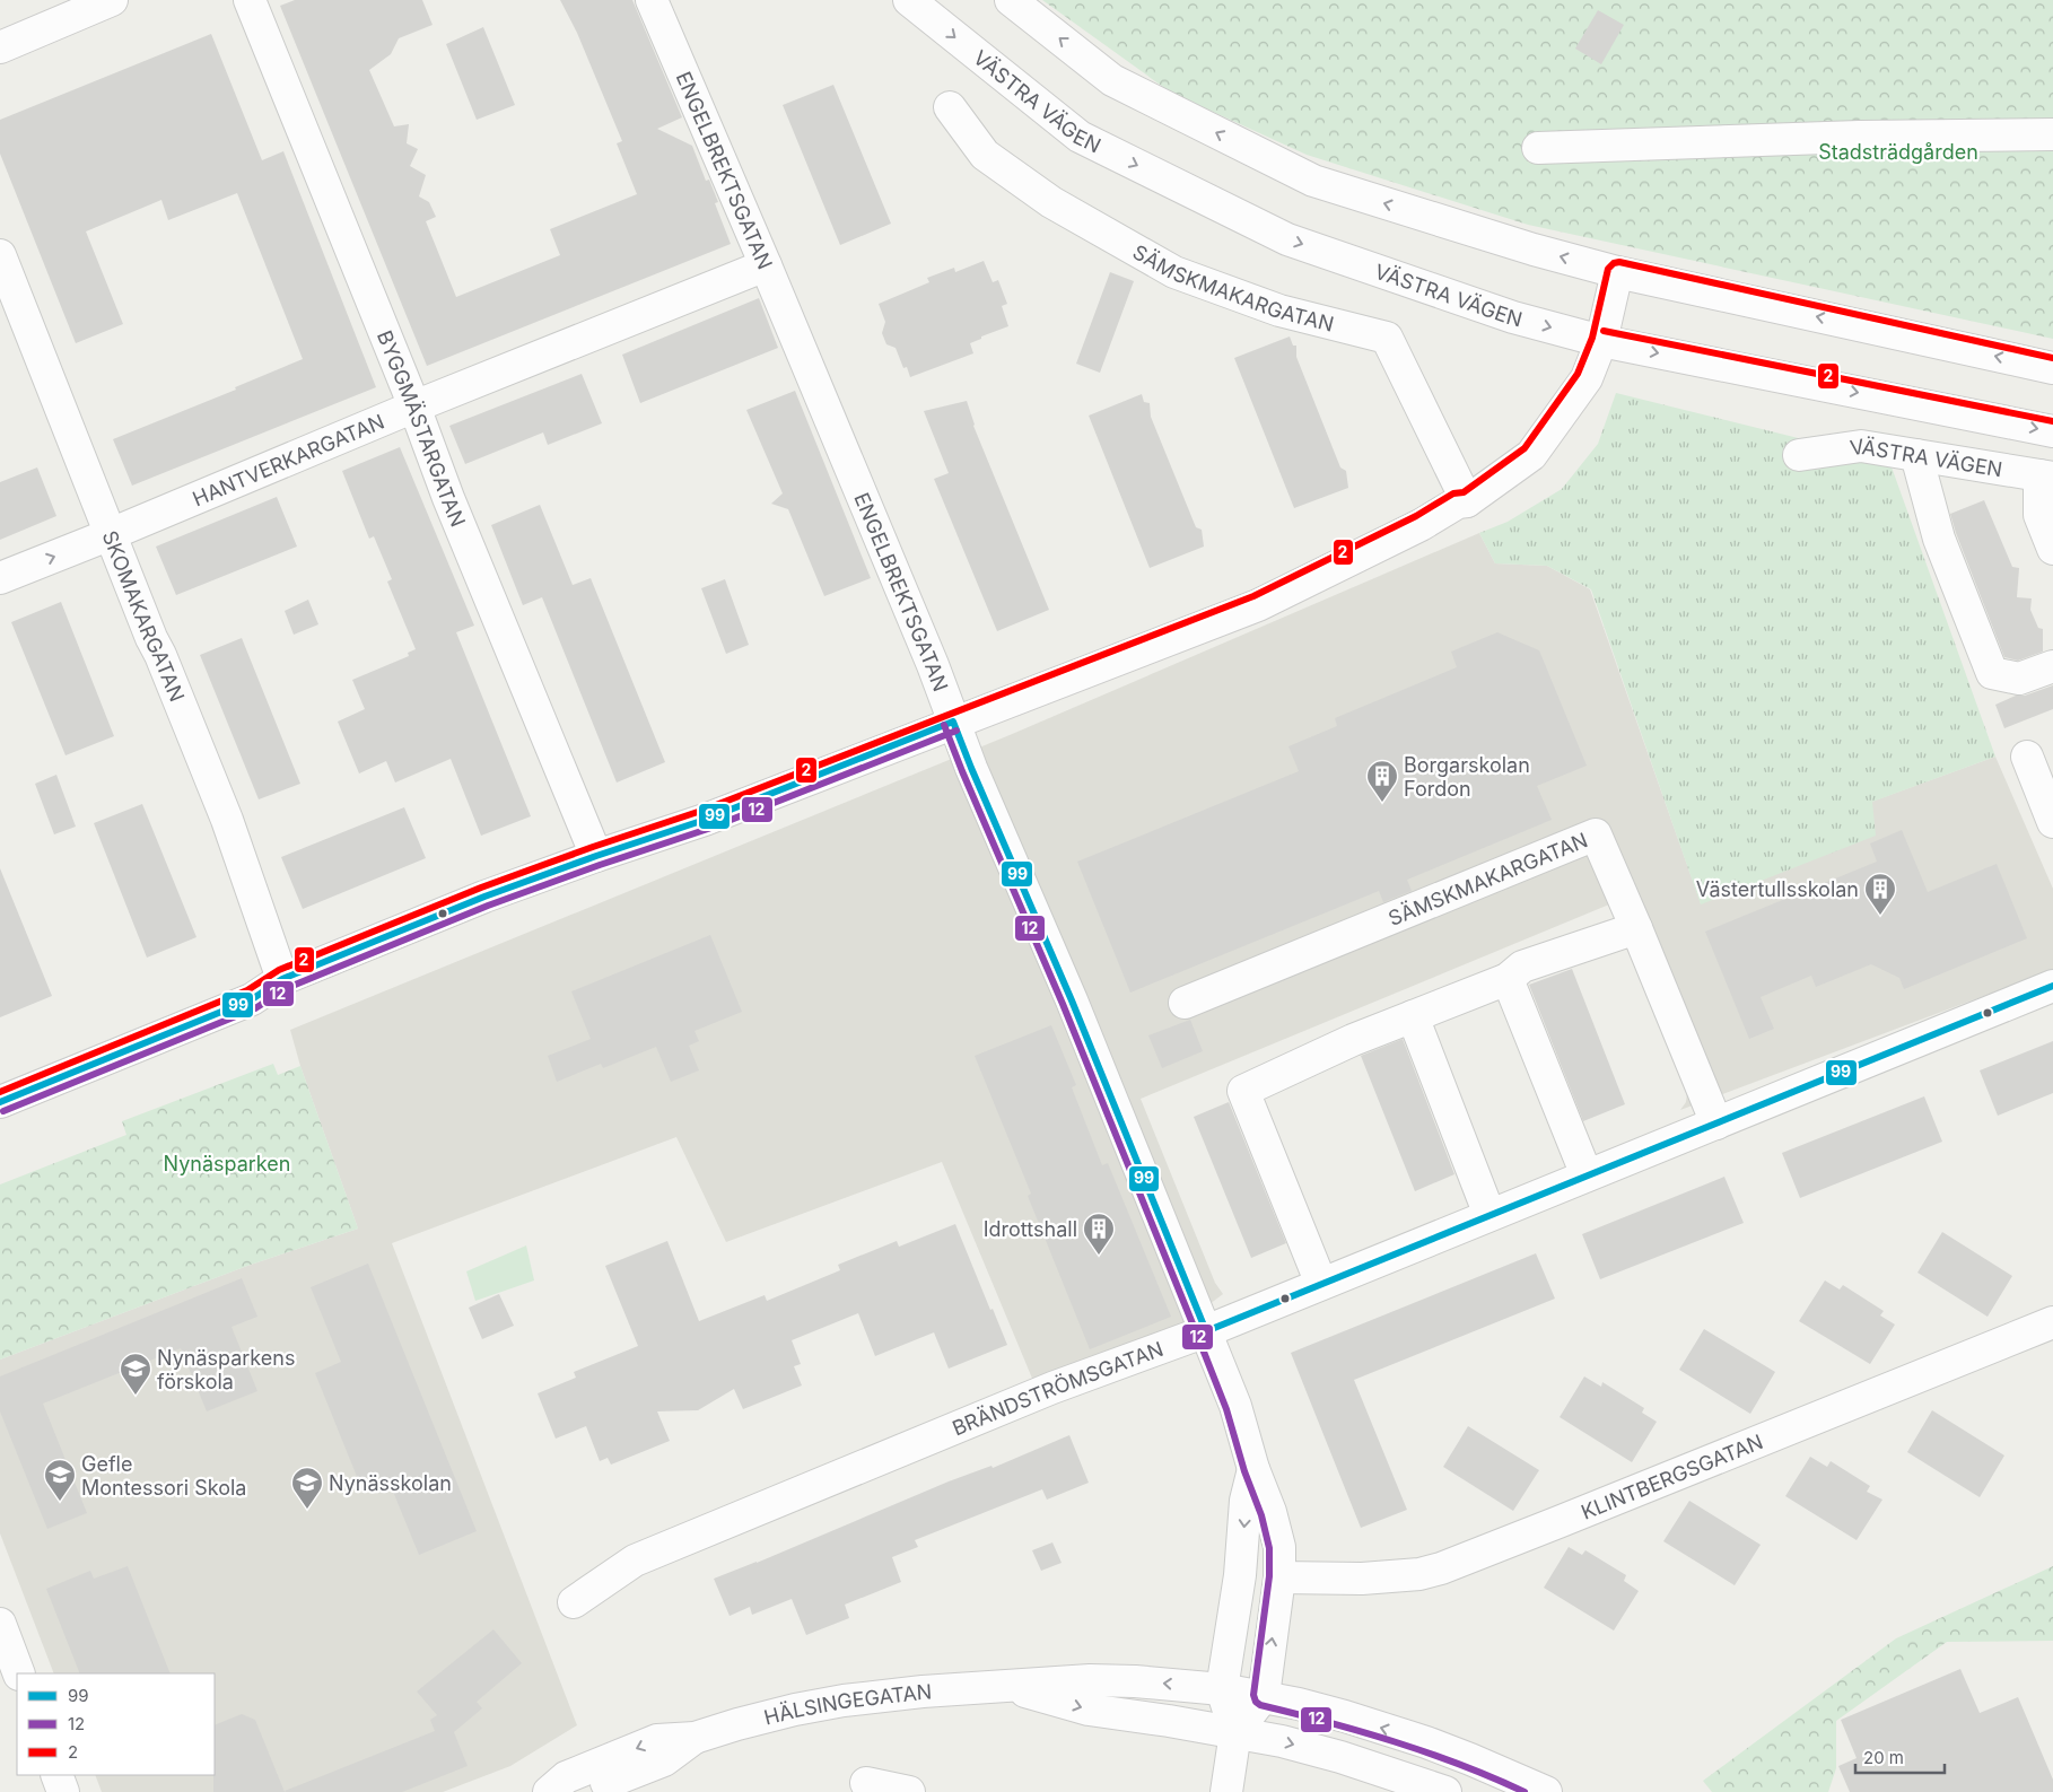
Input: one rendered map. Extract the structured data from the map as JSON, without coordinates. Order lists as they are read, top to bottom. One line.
{"streets":{"street":["VÄSTRA VÄGEN","ENGELBREKTSGATAN","SÄMSKMAKARGATAN","BYGGMÄSTARGATAN","HANTVERKARGATAN","SKOMAKARGATAN","BRÄNDSTRÖMSGATAN","KLINTBERGSGATAN","HÄLSINGEGATAN"]},"crossings":[["ENGELBREKTSGATAN","HANTVERKARGATAN"],["ENGELBREKTSGATAN","BRÄNDSTRÖMSGATAN"],["ENGELBREKTSGATAN","KLINTBERGSGATAN"],["ENGELBREKTSGATAN","HÄLSINGEGATAN"],["SÄMSKMAKARGATAN","BRÄNDSTRÖMSGATAN"],["BYGGMÄSTARGATAN","HANTVERKARGATAN"],["HANTVERKARGATAN","SKOMAKARGATAN"]],"parks":["Stadsträdgården","Nynäsparken"],"places":{"building":["Borgarskolan Fordon","Västertullsskolan","Idrottshall"],"school or university":["Nynäsparkens förskola","Gefle Montessori Skola","Nynässkolan"]},"lines":["transit line 2","transit line 99","transit line 12"],"legend":["99","12","2"],"scale_bar":"20 m"}
